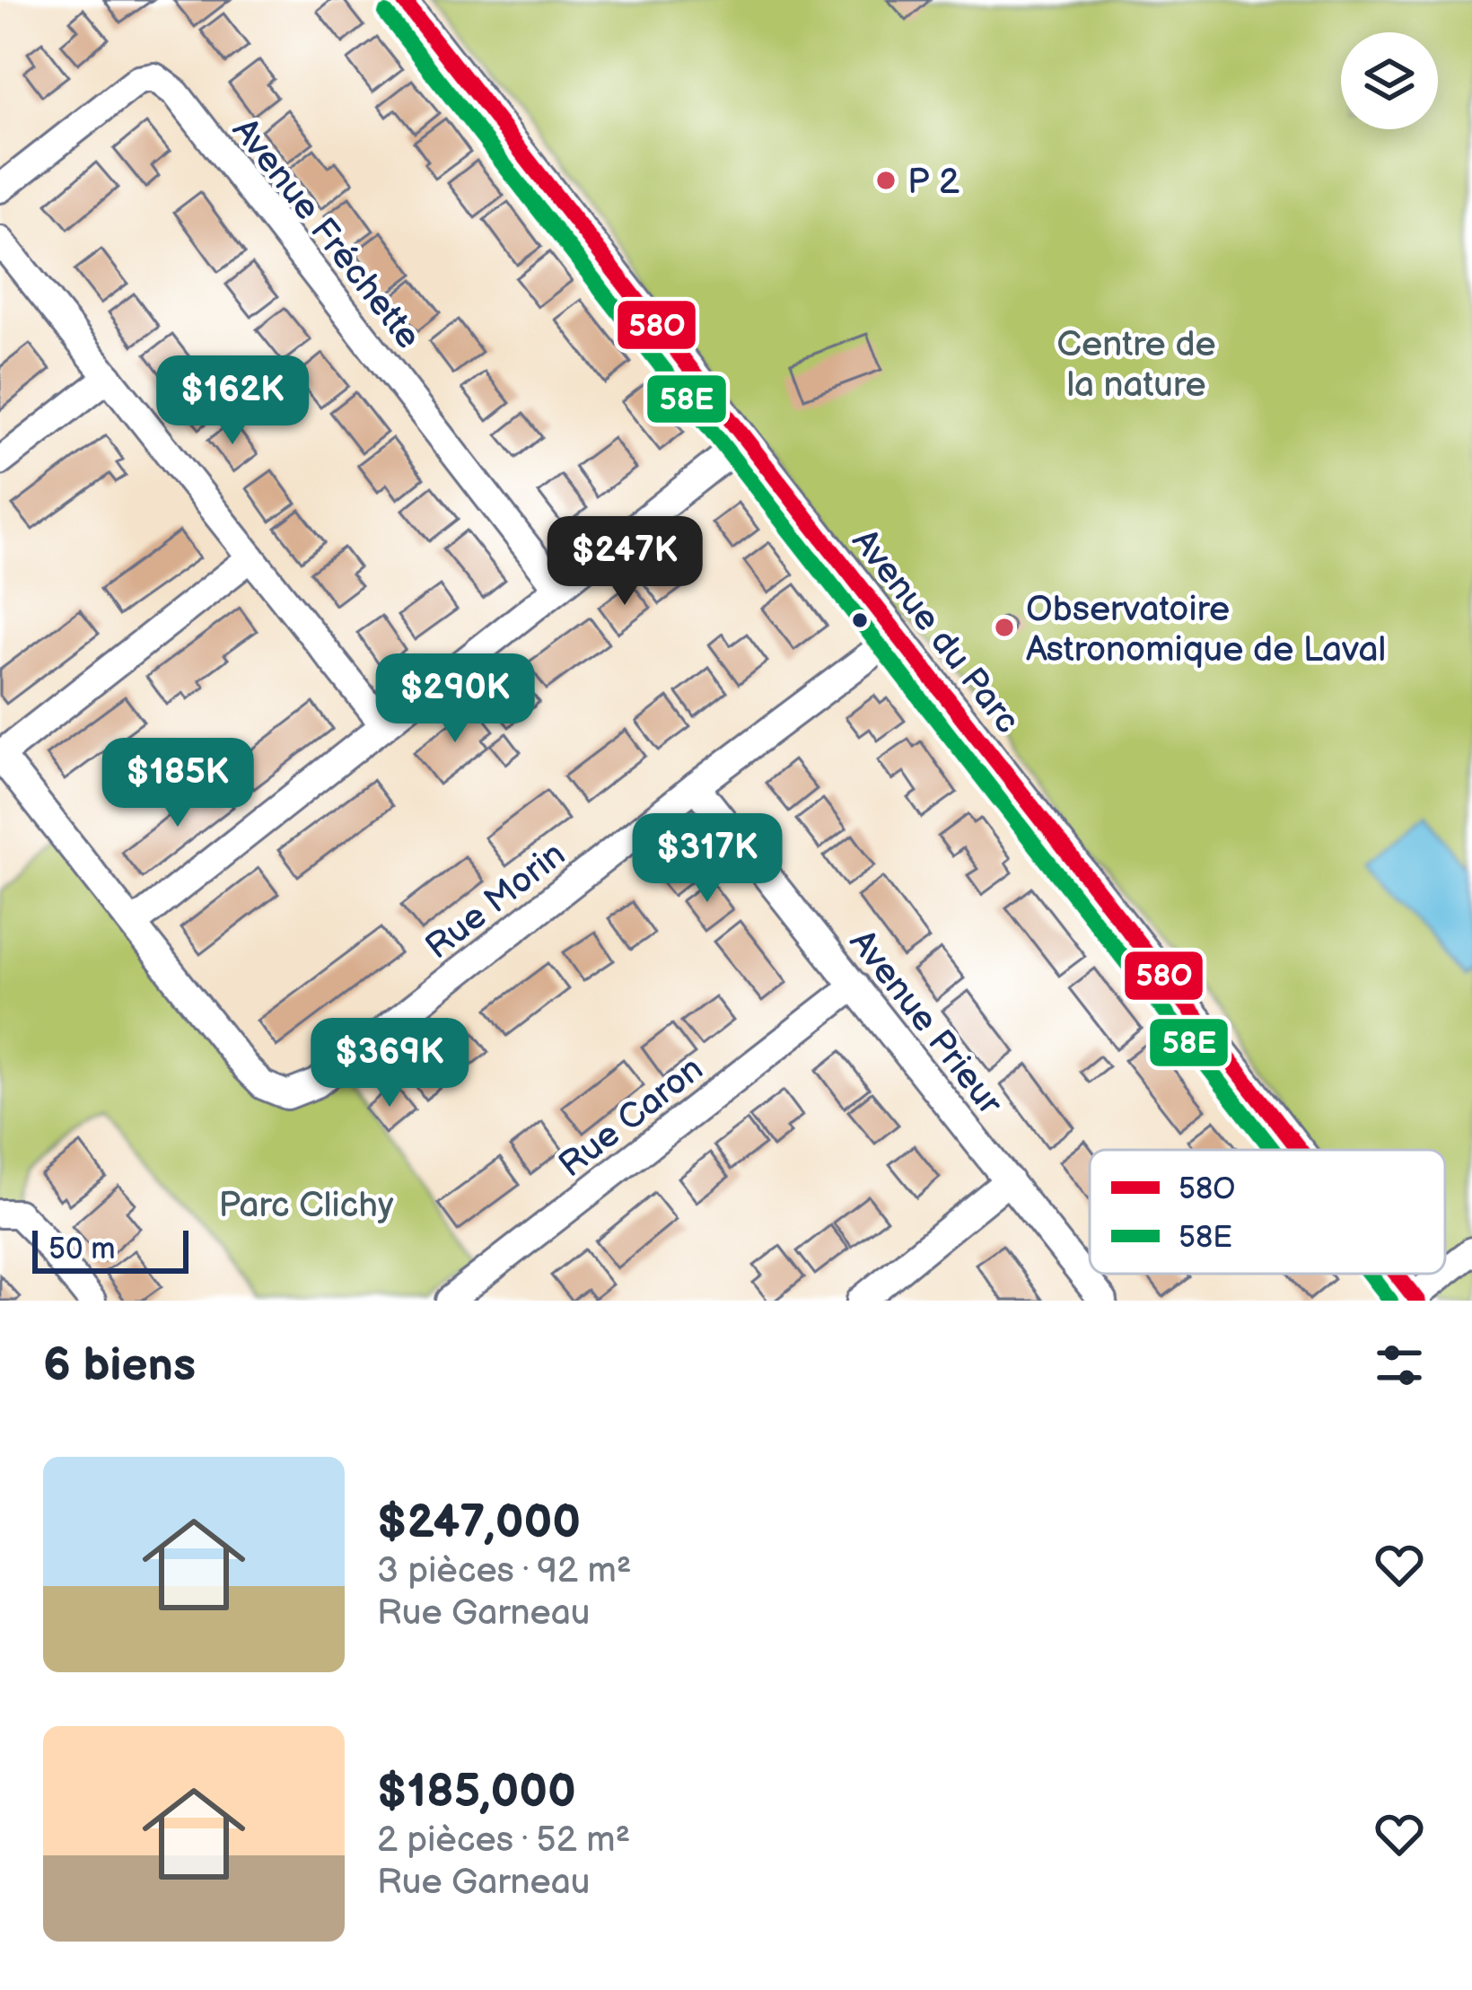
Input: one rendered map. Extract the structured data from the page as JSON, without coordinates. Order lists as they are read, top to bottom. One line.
{"streets":{"street":["Avenue Fréchette","Avenue du Parc","Rue Morin","Avenue Prieur","Rue Caron"]},"crossings":[["Avenue du Parc","Rue Morin"],["Rue Morin","Avenue Prieur"],["Avenue Prieur","Rue Caron"]],"parks":["Centre de la nature","Parc Clichy"],"places":["P 2","Observatoire Astronomique de Laval"],"lines":["transit line 58O","transit line 58E"],"legend":["58O","58E"],"scale_bar":"50 m","page":{"price":["$162K","$247K","$290K","$185K","$317K","$369K"],"scale":"50 m","heading":"6 biens","list":[{"name":"$247,000","note":"3 pièces · 92 m² · Rue Garneau"},{"name":"$185,000","note":"2 pièces · 52 m² · Rue Garneau"}]}}
